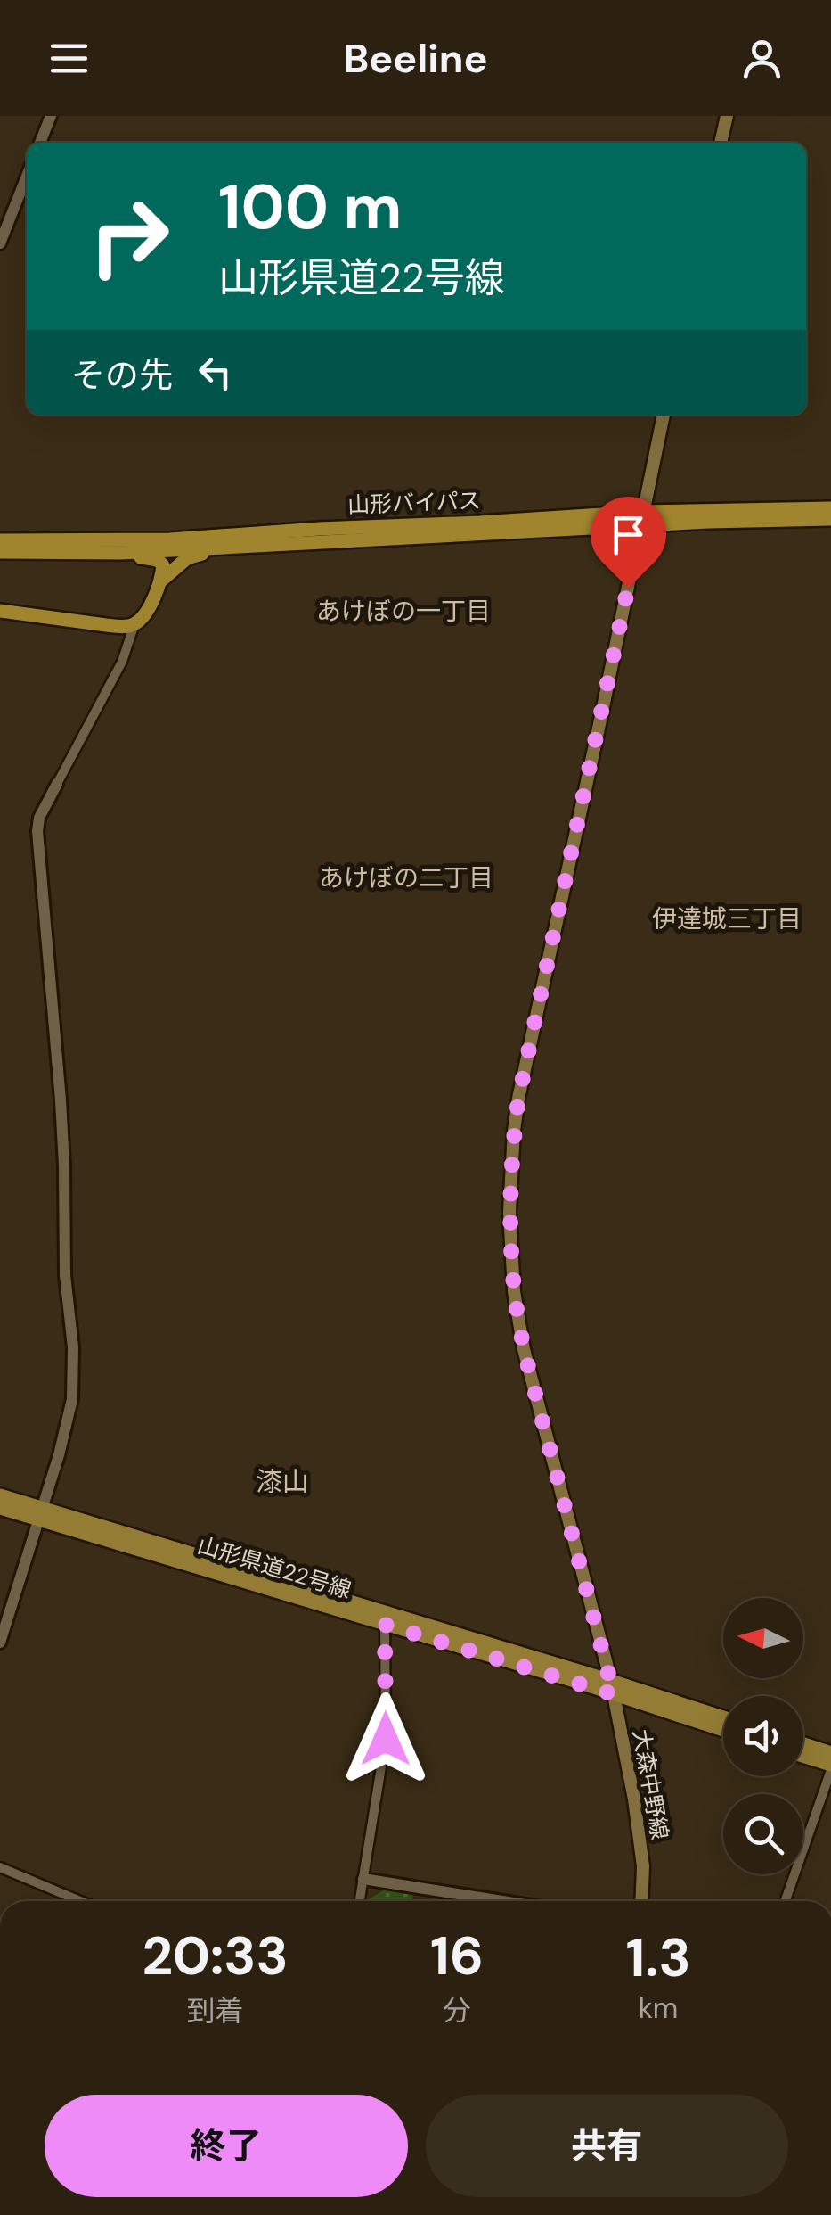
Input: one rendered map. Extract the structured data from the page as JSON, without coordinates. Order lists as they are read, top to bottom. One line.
{"streets":{"highway":["山形バイパス"],"main road":["山形県道22号線","大森中野線"]},"crossings":[["山形バイパス","大森中野線"],["山形県道22号線","大森中野線"]],"districts":["あけぼの一丁目","あけぼの二丁目","伊達城三丁目","漆山"],"north":"left","page":{"header":"Beeline","turn":["100 m","山形県道22号線"],"then":"その先","eta":["20:33","到着","16","分","1.3","km"],"buttons":["終了","共有"]}}
